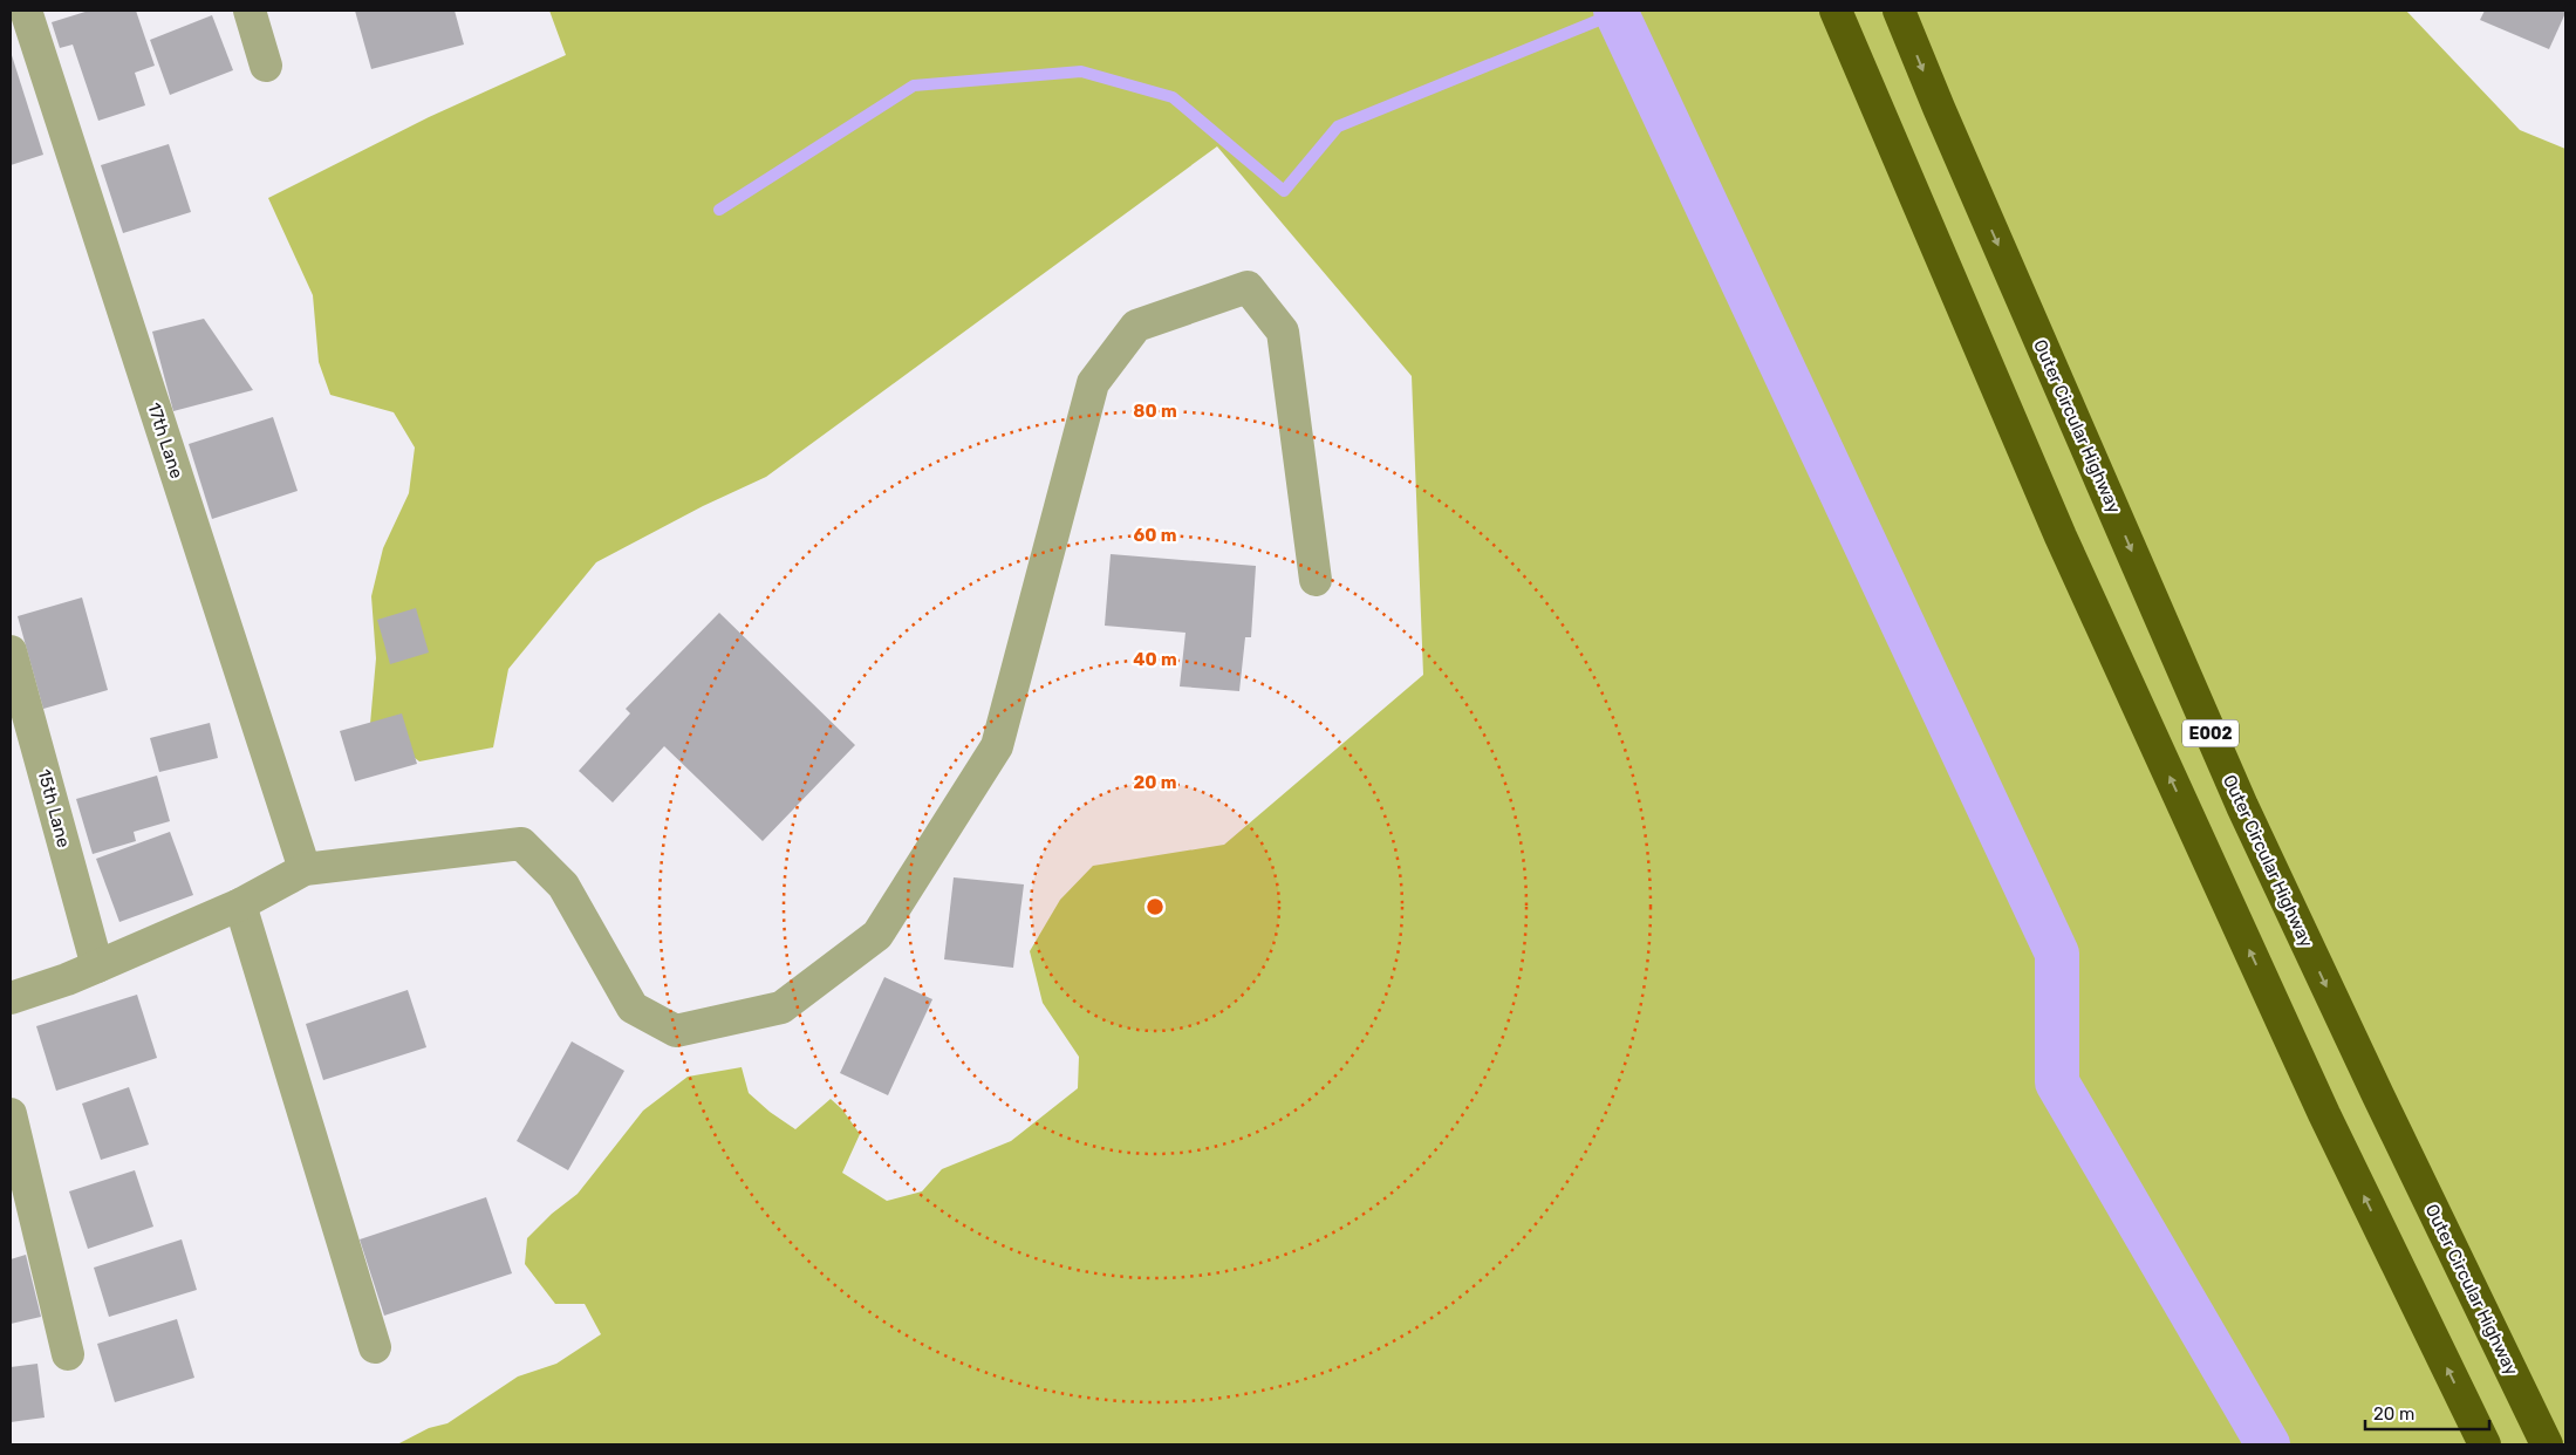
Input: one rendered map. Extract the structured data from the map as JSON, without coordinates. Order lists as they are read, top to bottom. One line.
{"streets":{"highway":["Outer Circular Highway","E002"],"street":["17th Lane","15th Lane"]},"scale_bar":"20 m","rings":["80 m","60 m","40 m","20 m"]}
